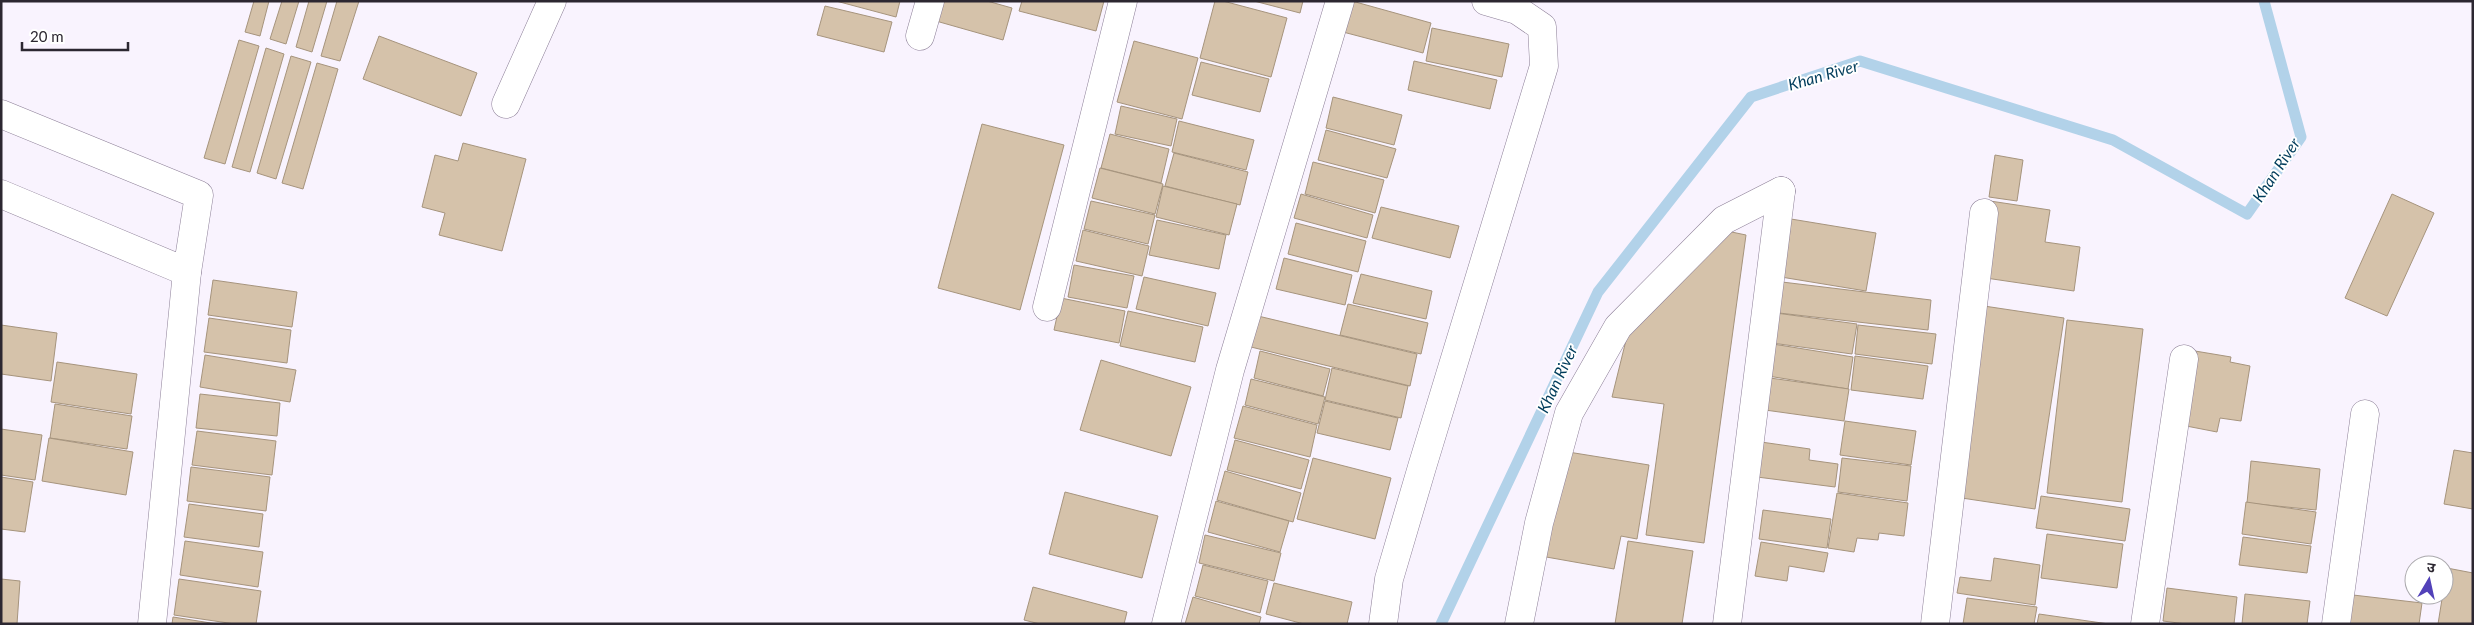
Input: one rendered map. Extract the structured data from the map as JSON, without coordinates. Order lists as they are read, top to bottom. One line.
{"water":["Khan River"],"scale_bar":"20 m","north":"top"}
